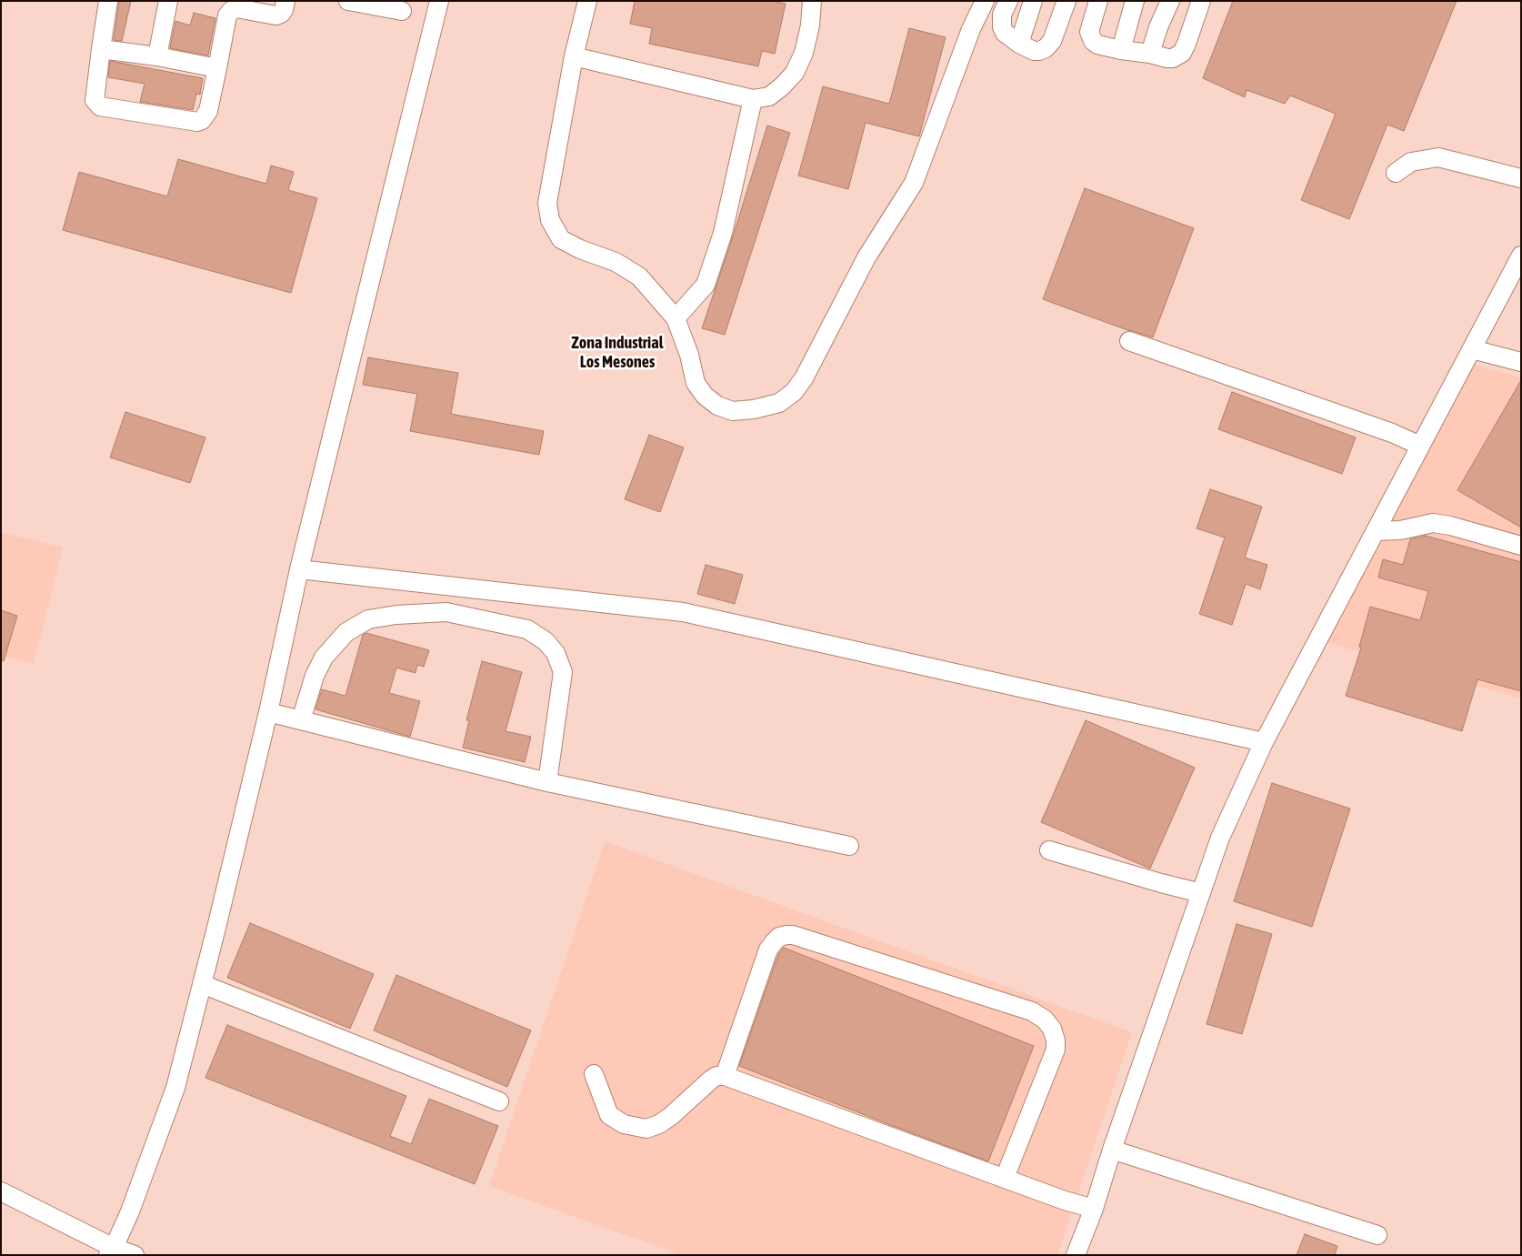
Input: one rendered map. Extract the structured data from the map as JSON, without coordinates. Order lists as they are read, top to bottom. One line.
{"districts":["Zona Industrial Los Mesones"]}
